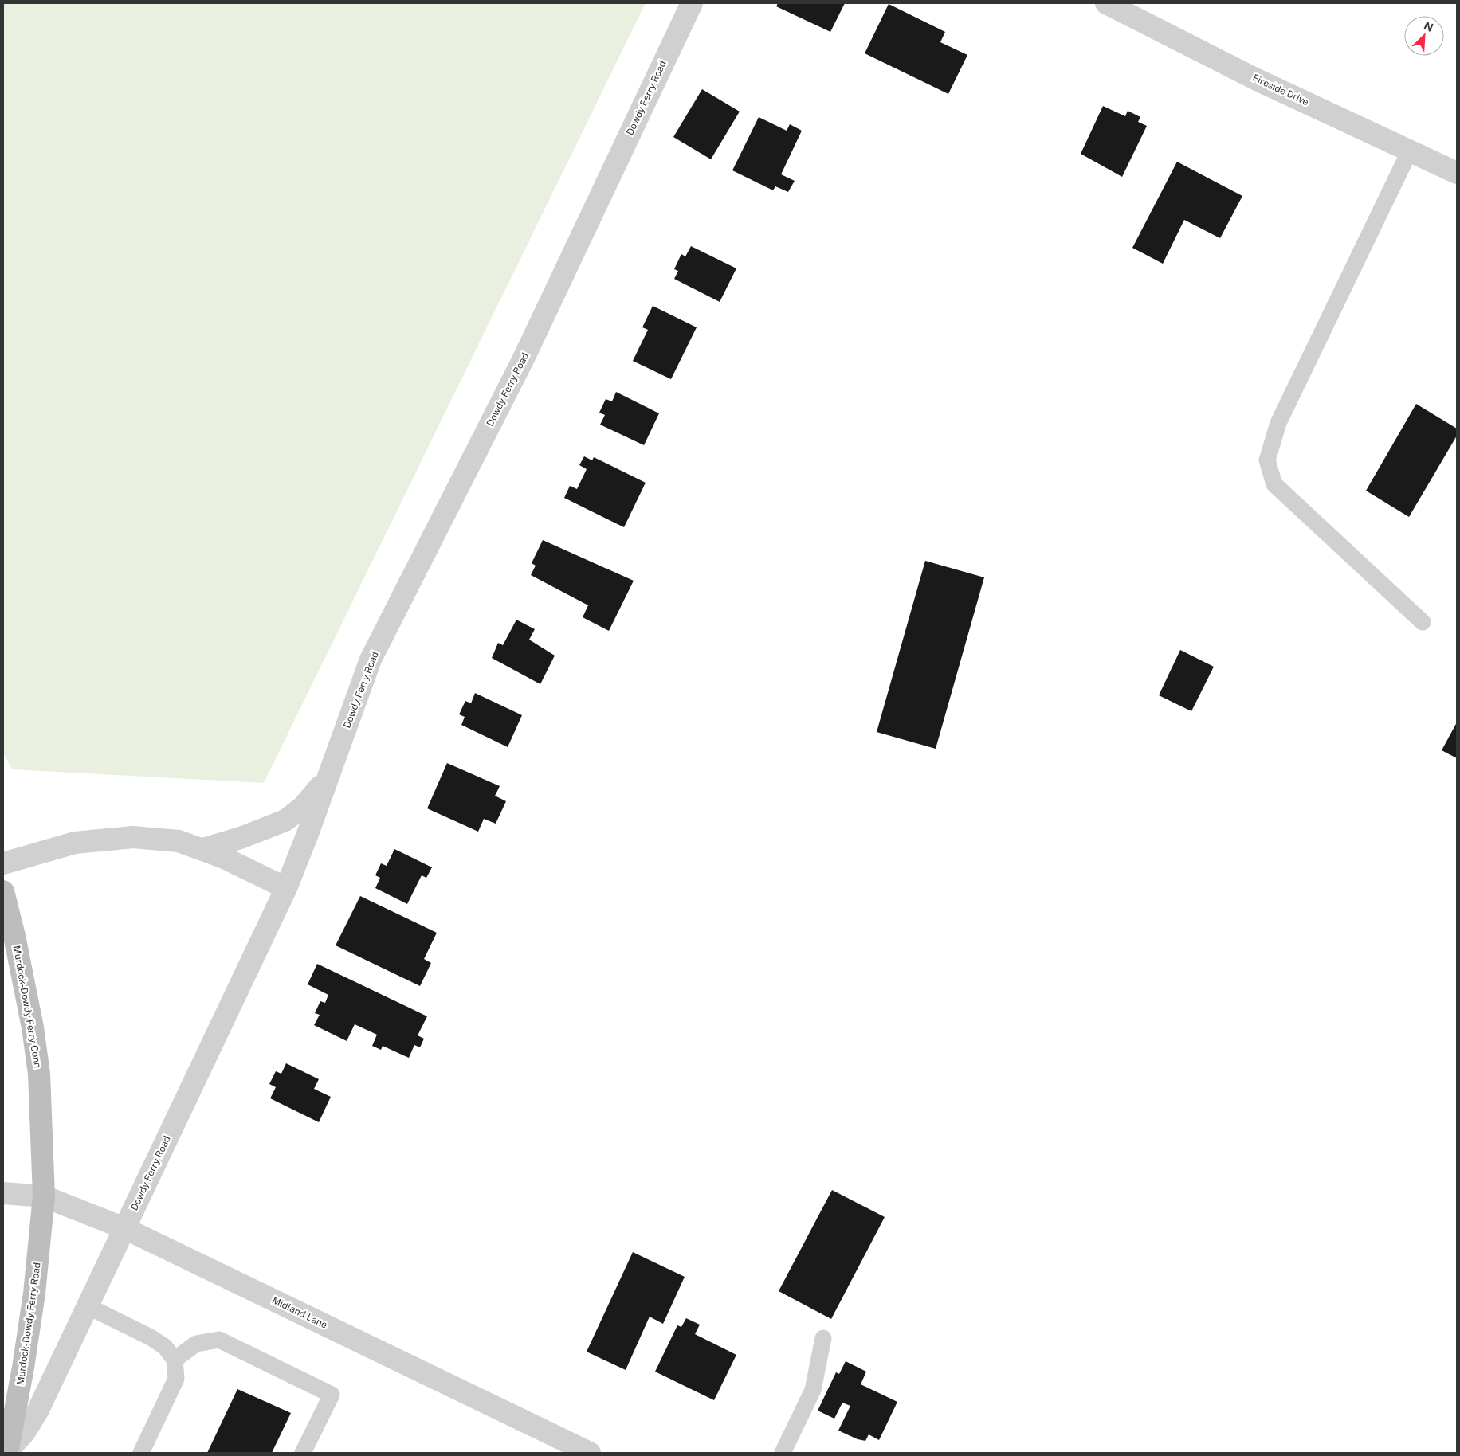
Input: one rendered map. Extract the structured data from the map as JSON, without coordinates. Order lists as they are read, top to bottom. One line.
{"streets":{"main road":["Murdock-Dowdy Ferry Conn","Murdock-Dowdy Ferry Road"],"street":["Fireside Drive","Dowdy Ferry Road","Midland Lane"]},"crossings":[["Dowdy Ferry Road","Midland Lane"],["Dowdy Ferry Road","Murdock-Dowdy Ferry Road"],["Murdock-Dowdy Ferry Conn","Midland Lane"],["Murdock-Dowdy Ferry Conn","Murdock-Dowdy Ferry Road"],["Midland Lane","Murdock-Dowdy Ferry Road"]],"north":"top right"}
